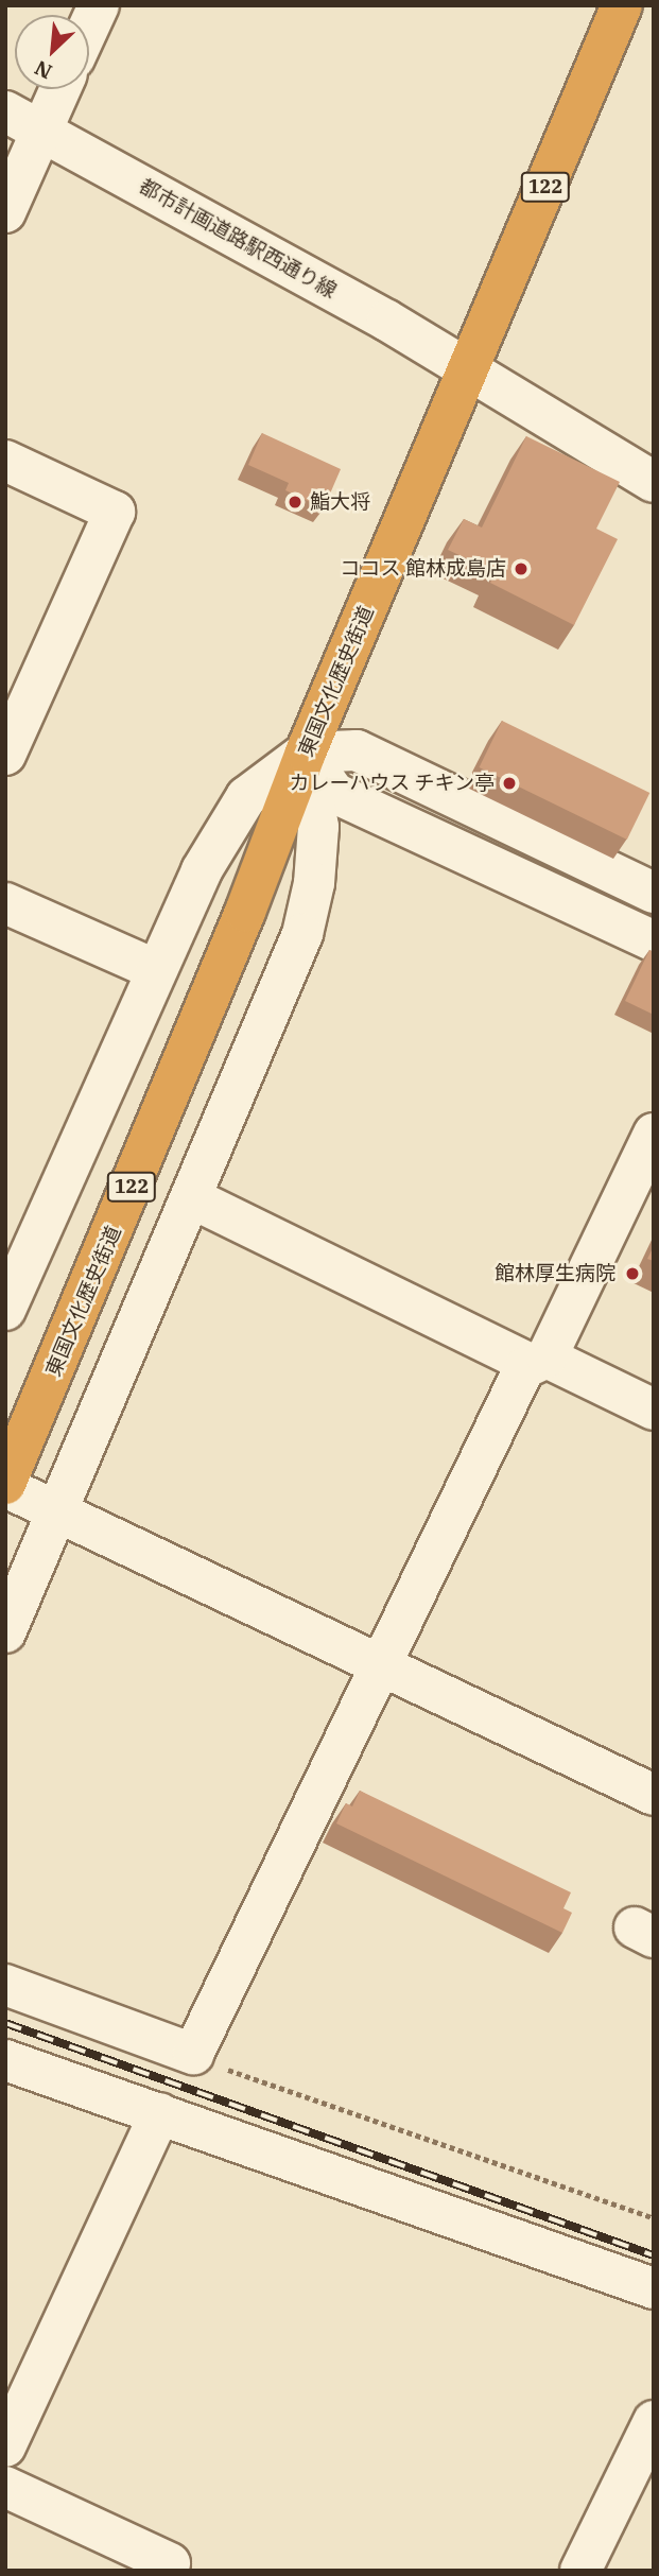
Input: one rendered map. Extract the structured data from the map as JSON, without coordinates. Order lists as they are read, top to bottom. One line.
{"streets":{"highway":["122","東国文化歴史街道"],"street":["都市計画道路駅西通り線"]},"crossings":[["都市計画道路駅西通り線","東国文化歴史街道"]],"places":["鮨大将","ココス 館林成島店","カレーハウス チキン亭","館林厚生病院"],"north":"bottom left"}
